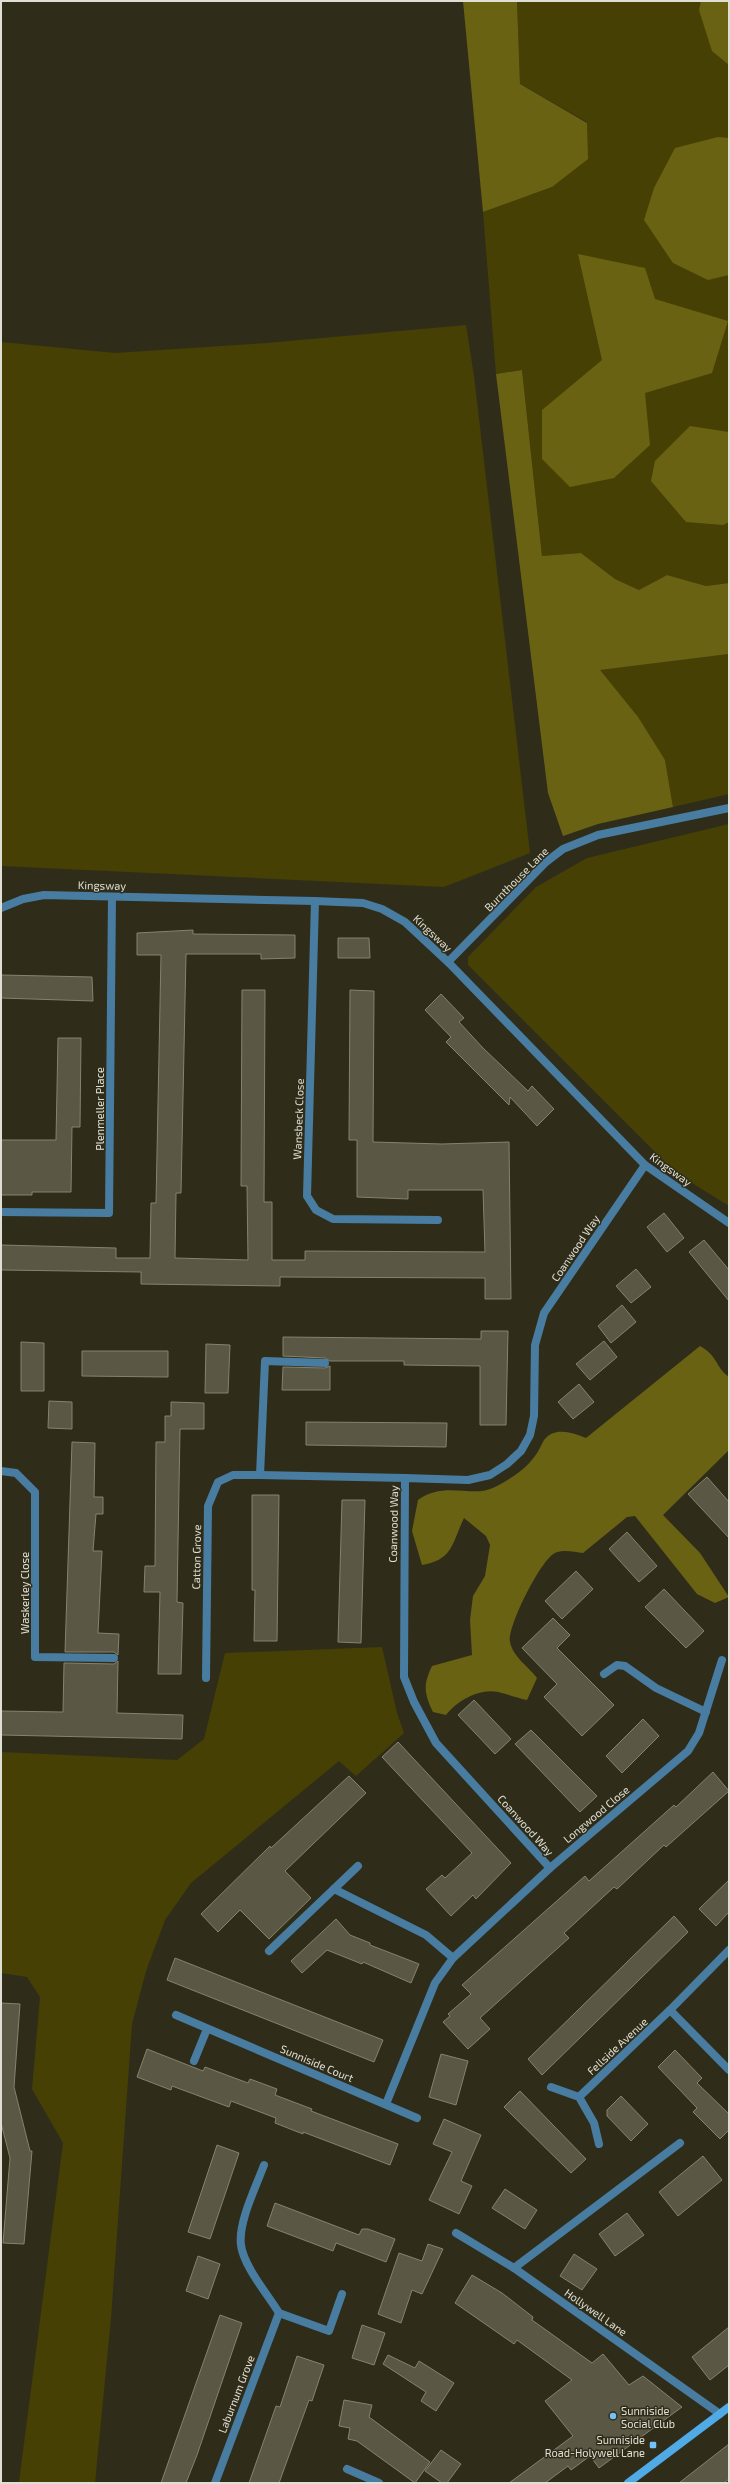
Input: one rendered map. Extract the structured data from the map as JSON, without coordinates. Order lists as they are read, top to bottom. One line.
{"streets":{"street":["Burnthouse Lane","Kingsway","Plenmeller Place","Wansbeck Close","Coanwood Way","Catton Grove","Waskerley Close","Longwood Close","Fellside Avenue","Sunniside Court","Hollywell Lane","Laburnum Grove"]},"crossings":[["Burnthouse Lane","Kingsway"],["Kingsway","Plenmeller Place"],["Kingsway","Wansbeck Close"],["Kingsway","Coanwood Way"],["Coanwood Way","Catton Grove"],["Coanwood Way","Longwood Close"],["Longwood Close","Sunniside Court"]],"places":{"other":["Sunniside Social Club"],"transit":["Sunniside Road-Holywell Lane"]}}
